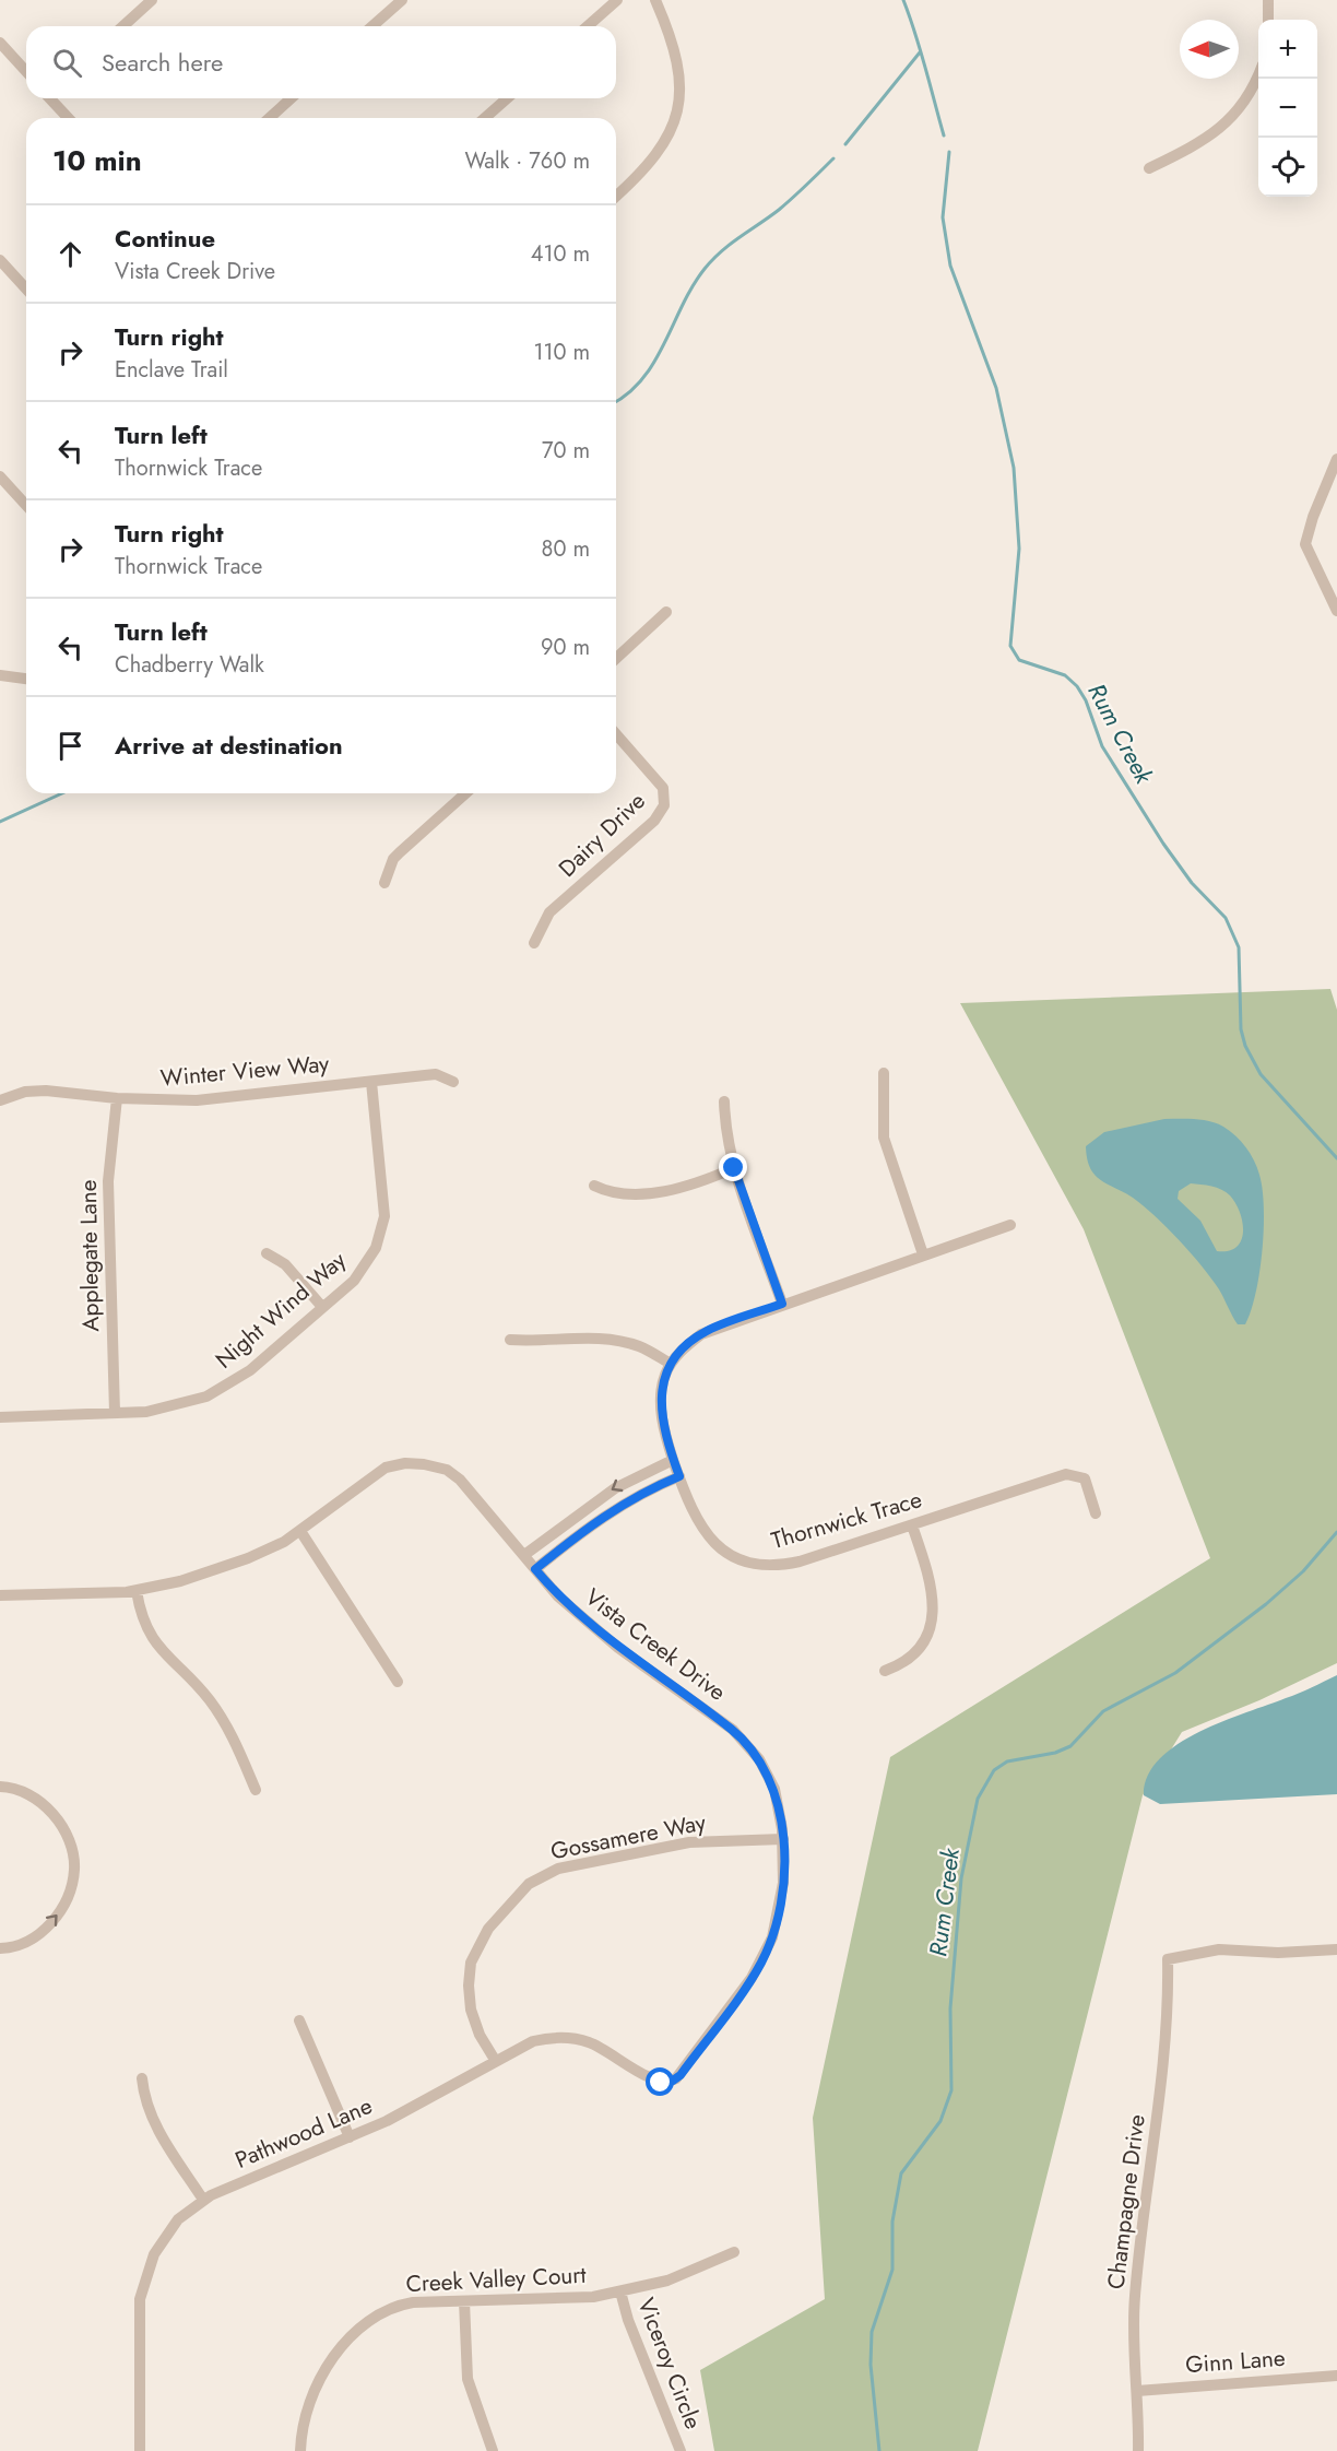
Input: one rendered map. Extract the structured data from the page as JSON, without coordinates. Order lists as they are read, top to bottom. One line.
{"streets":{"street":["Dairy Drive","Winter View Way","Applegate Lane","Night Wind Way","Thornwick Trace","Vista Creek Drive","Gossamere Way","Pathwood Lane","Champagne Drive","Creek Valley Court","Ginn Lane","Viceroy Circle"]},"crossings":[["Winter View Way","Applegate Lane"],["Winter View Way","Night Wind Way"],["Applegate Lane","Night Wind Way"],["Vista Creek Drive","Gossamere Way"],["Vista Creek Drive","Pathwood Lane"],["Gossamere Way","Pathwood Lane"],["Champagne Drive","Ginn Lane"],["Creek Valley Court","Viceroy Circle"]],"water":["Rum Creek"],"north":"left","page":{"map_buttons":["+","−"],"search":"Search here","heading":["10 min","Walk · 760 m"],"list":[["Continue","Vista Creek Drive","410 m"],["Turn right","Enclave Trail","110 m"],["Turn left","Thornwick Trace","70 m"],["Turn right","Thornwick Trace","80 m"],["Turn left","Chadberry Walk","90 m"],"Arrive at destination"]}}
